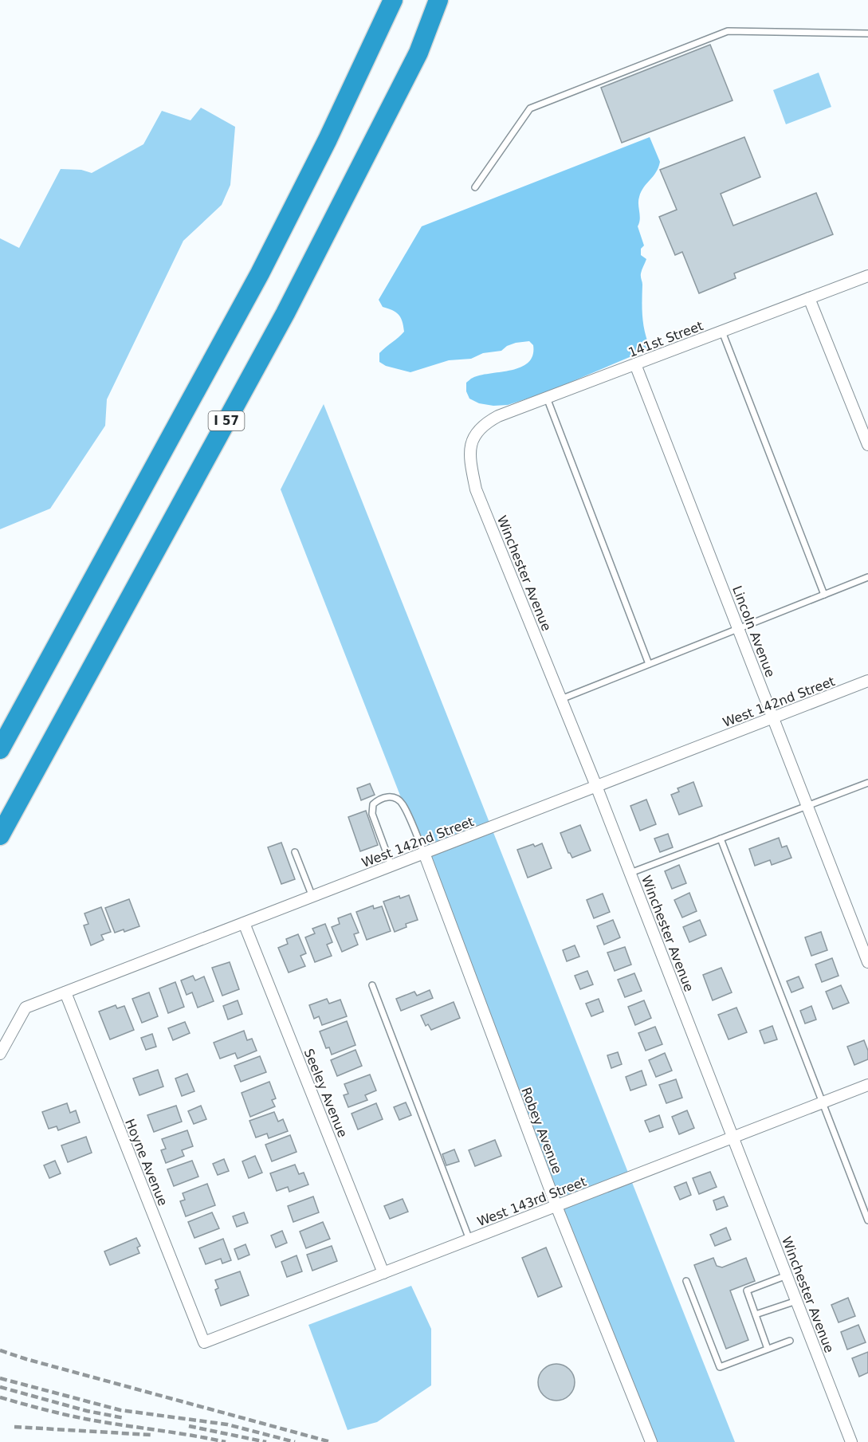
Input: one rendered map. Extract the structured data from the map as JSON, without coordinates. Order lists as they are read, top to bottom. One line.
{"streets":{"highway":["I 57"],"street":["141st Street","Winchester Avenue","Lincoln Avenue","West 142nd Street","Seeley Avenue","Robey Avenue","Hoyne Avenue","West 143rd Street"]},"crossings":[["141st Street","Winchester Avenue"],["141st Street","Lincoln Avenue"],["Winchester Avenue","West 142nd Street"],["Winchester Avenue","West 143rd Street"],["Lincoln Avenue","West 142nd Street"],["West 142nd Street","Seeley Avenue"],["West 142nd Street","Robey Avenue"],["West 142nd Street","Hoyne Avenue"],["Seeley Avenue","West 143rd Street"],["Robey Avenue","West 143rd Street"],["Hoyne Avenue","West 143rd Street"]]}
